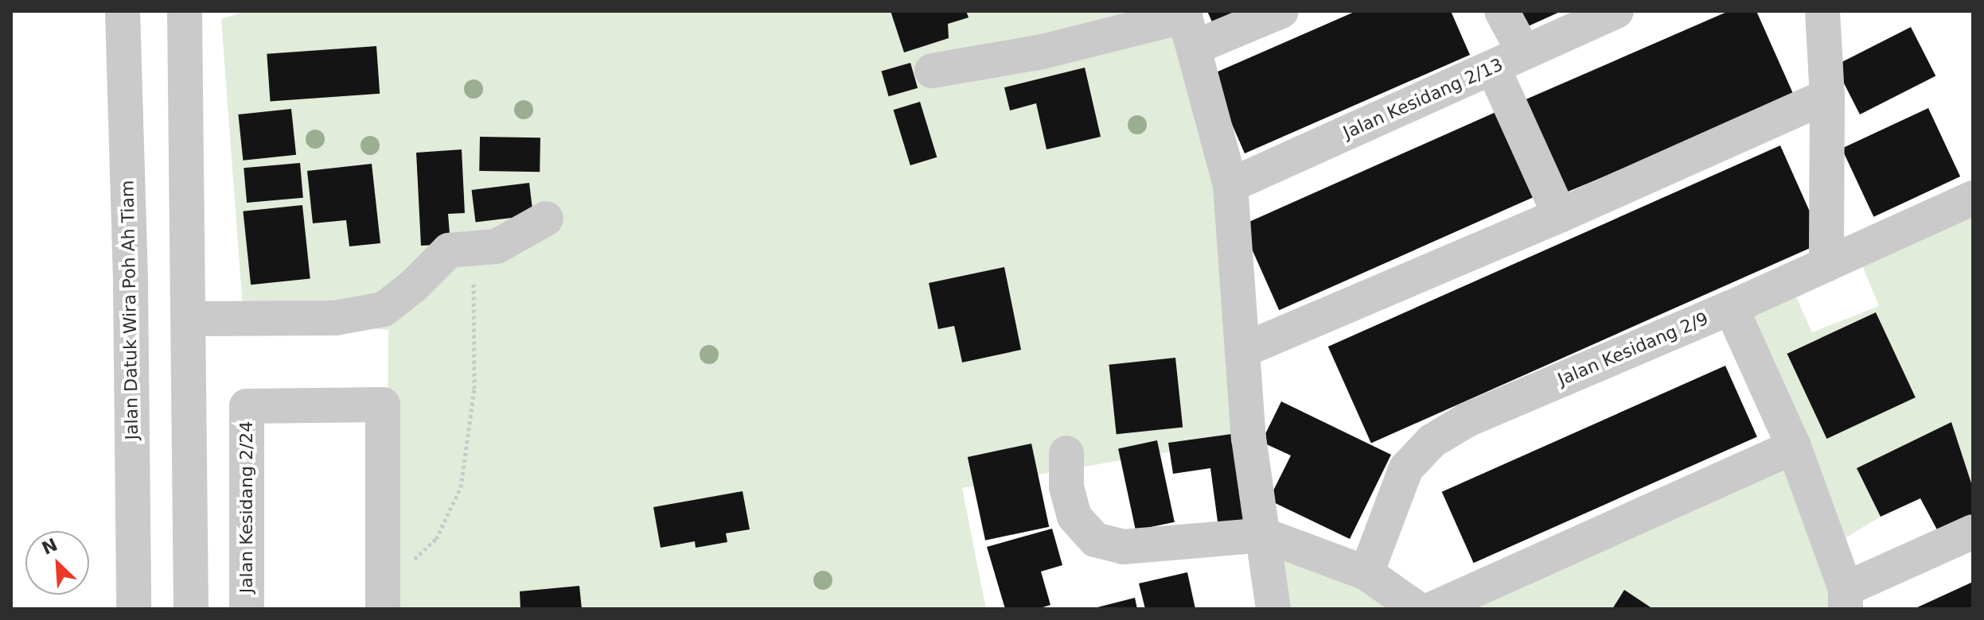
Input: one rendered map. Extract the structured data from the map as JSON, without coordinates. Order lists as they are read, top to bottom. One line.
{"streets":{"street":["Jalan Kesidang 2/13","Jalan Datuk Wira Poh Ah Tiam","Jalan Kesidang 2/9","Jalan Kesidang 2/24"]},"north":"top left"}
